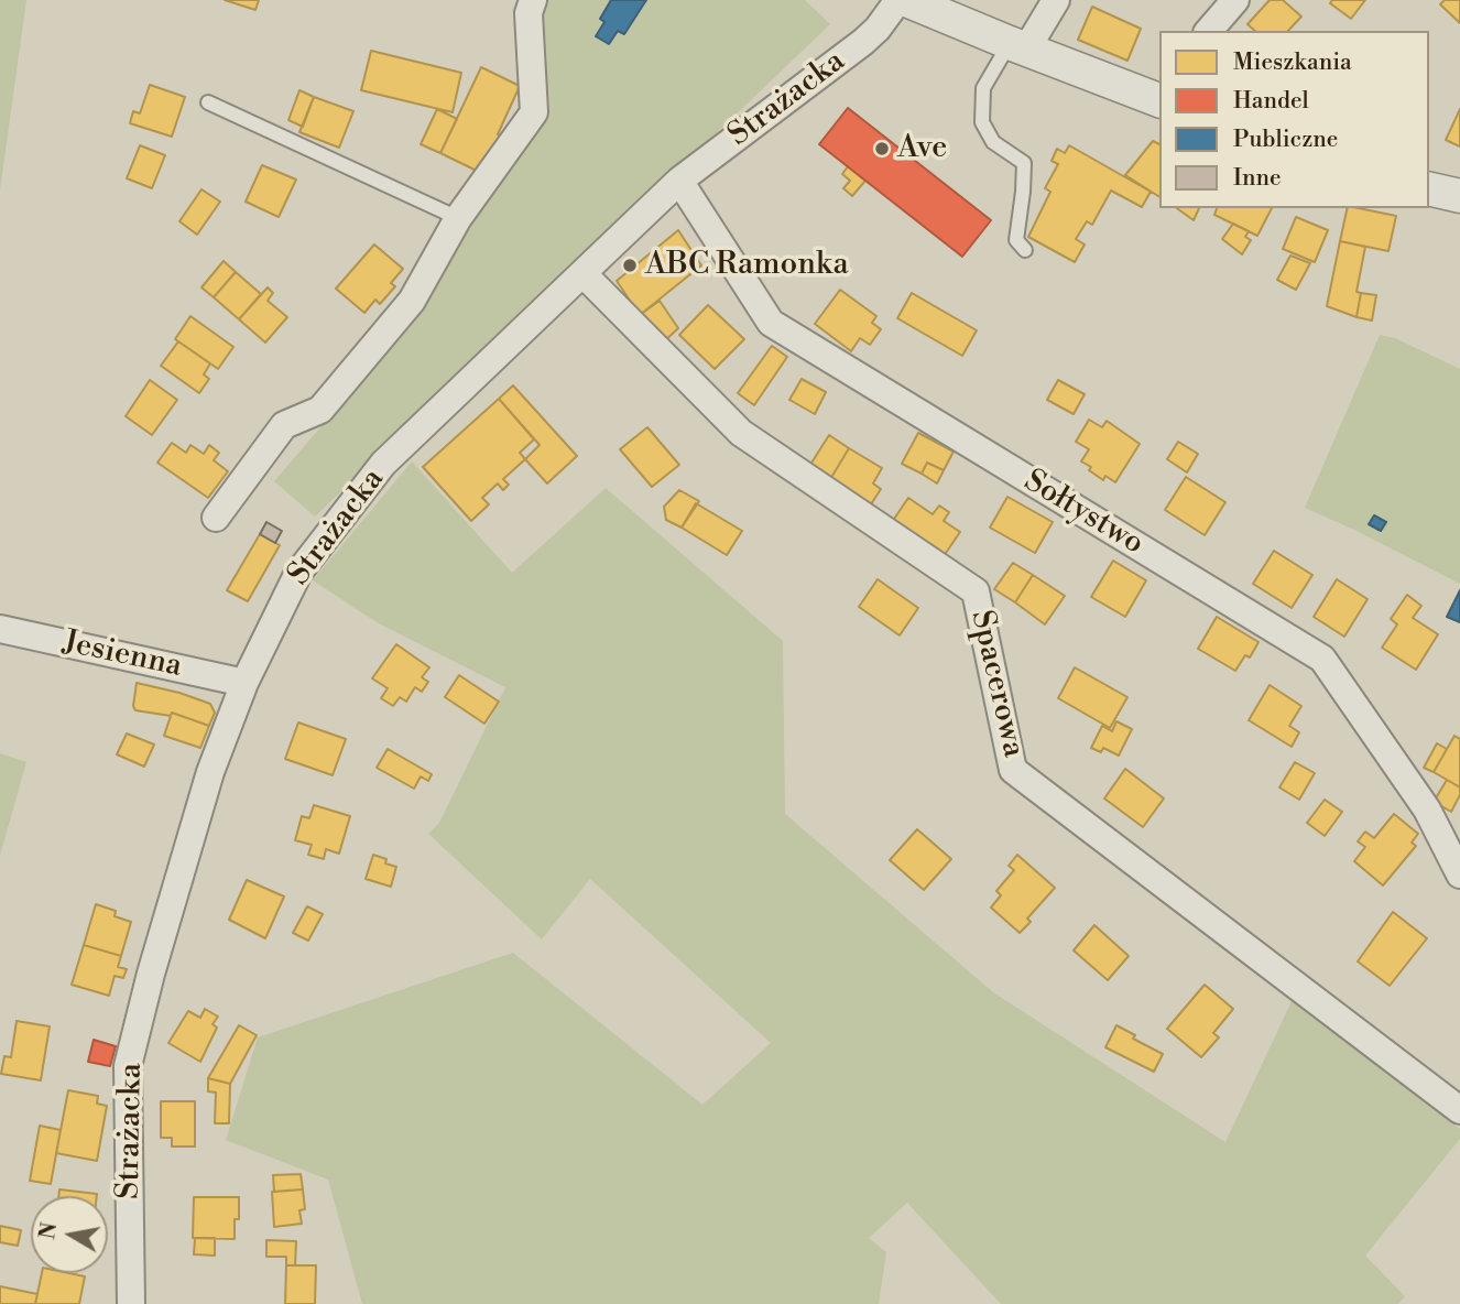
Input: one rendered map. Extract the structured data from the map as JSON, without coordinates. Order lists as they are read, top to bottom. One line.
{"streets":{"street":["Strażacka","Sołtystwo","Jesienna","Spacerowa"]},"crossings":[["Strażacka","Sołtystwo"],["Strażacka","Jesienna"],["Strażacka","Spacerowa"]],"places":["Ave","ABC Ramonka"],"legend":["Mieszkania","Handel","Publiczne","Inne"],"north":"left"}
